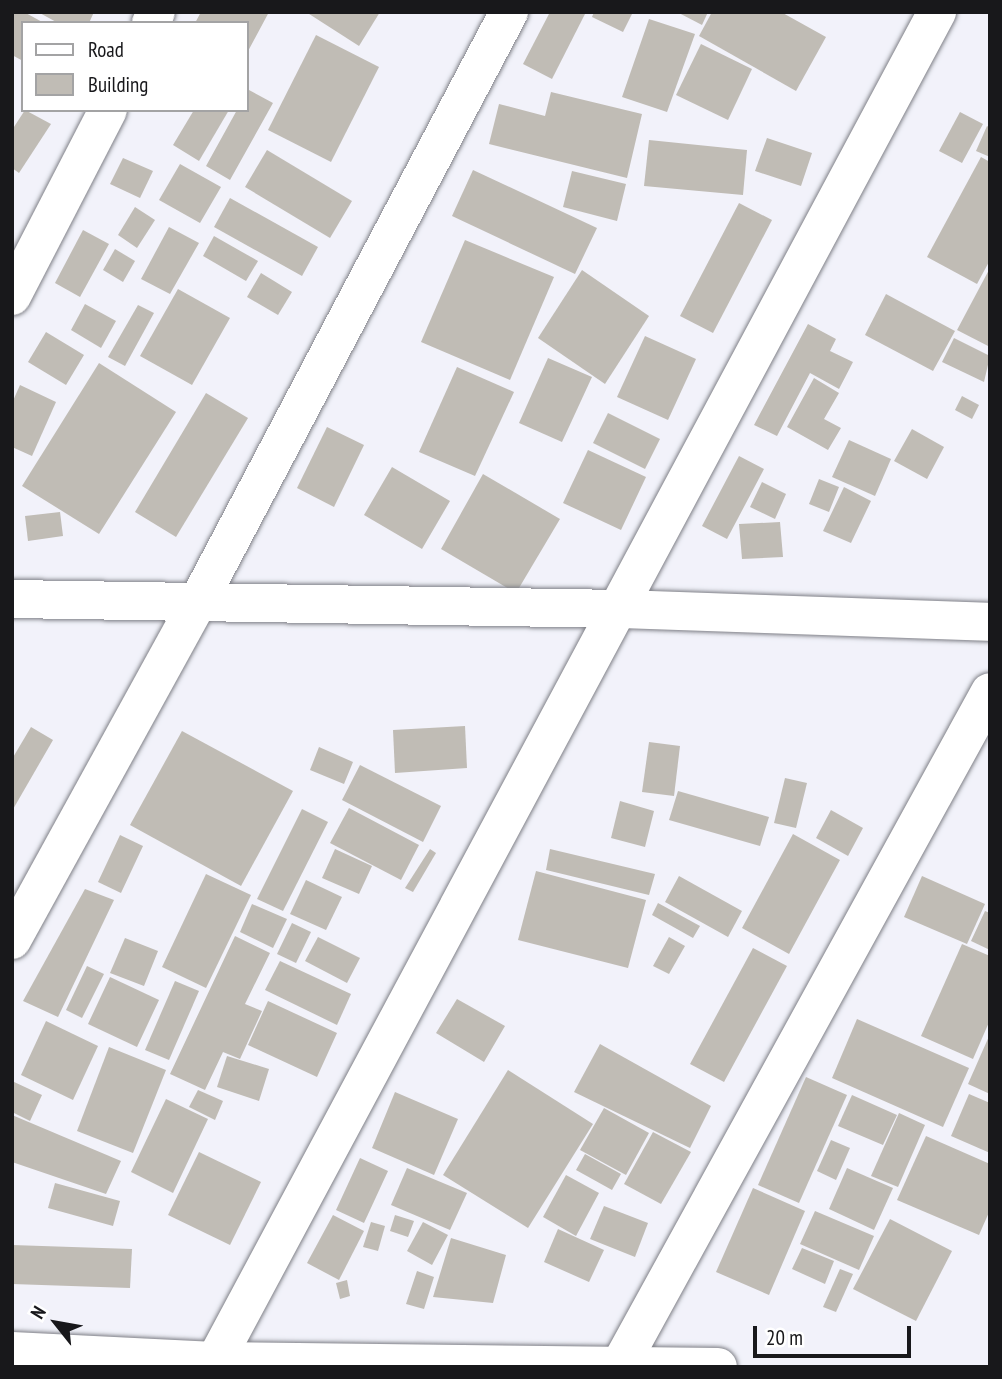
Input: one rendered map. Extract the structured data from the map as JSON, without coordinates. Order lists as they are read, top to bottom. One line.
{"legend":["Road","Building"],"scale_bar":"20 m","north":"top left"}
